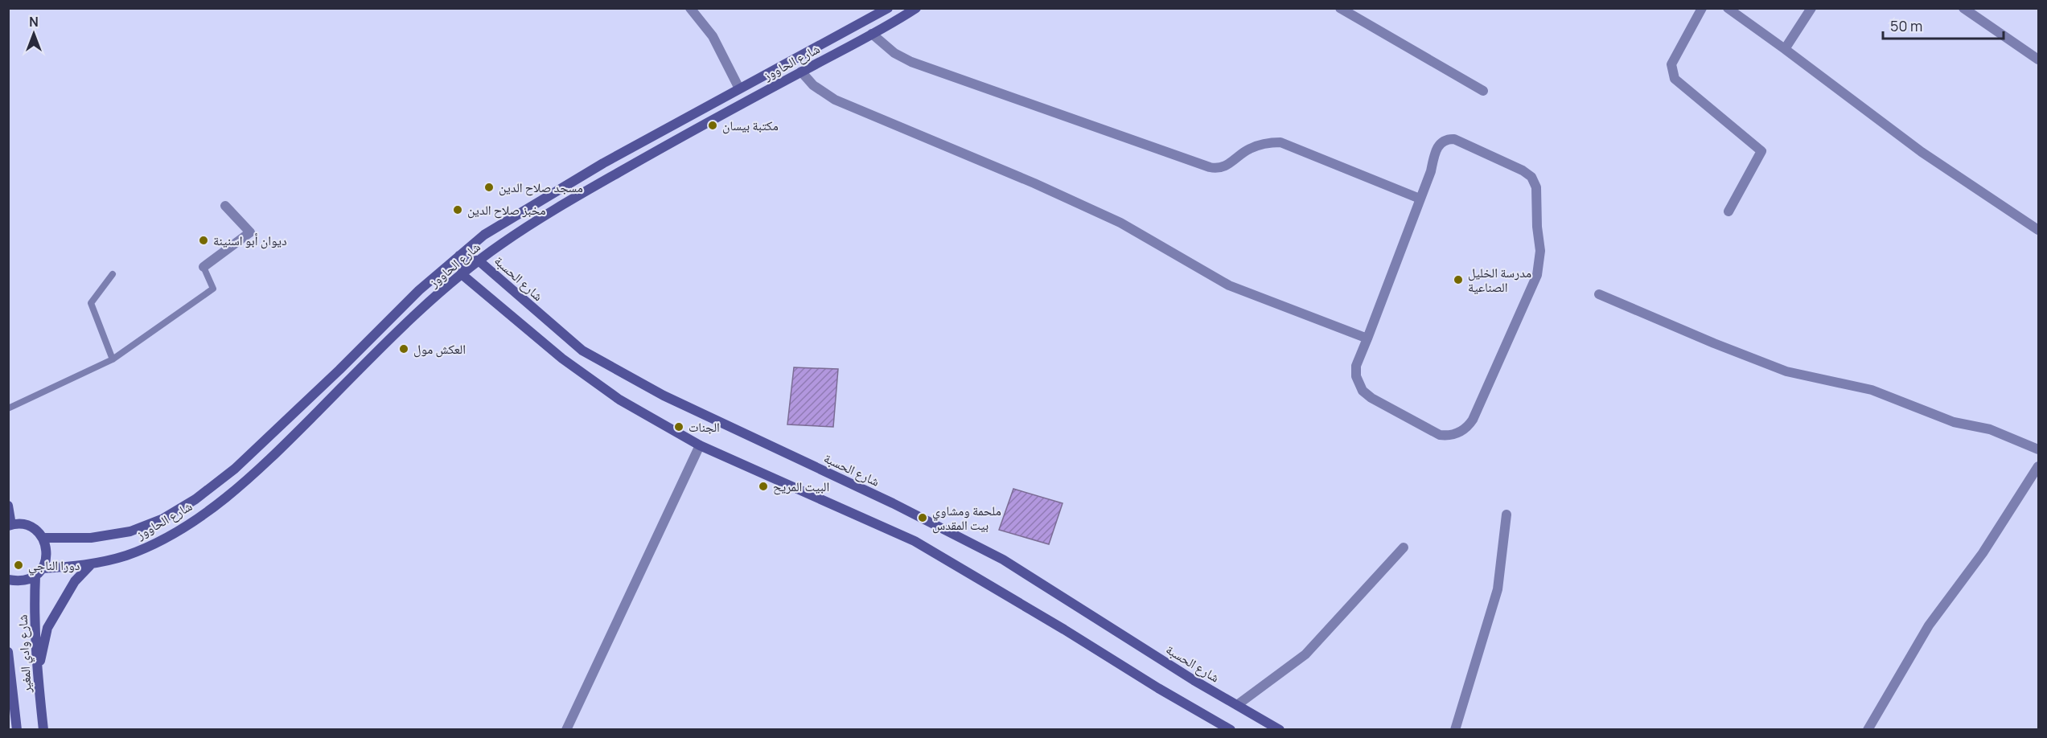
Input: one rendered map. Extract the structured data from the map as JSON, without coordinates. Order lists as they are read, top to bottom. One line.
{"streets":{"main road":["شارع الحاووز","شارع الحسبة","شارع وادي المغير"]},"crossings":[["شارع الحاووز","شارع الحسبة"],["شارع الحاووز","شارع وادي المغير"]],"places":["مكتبة بيسان","مسجد صلاح الدين","مخبز صلاح الدين","ديوان أبو اسنينة","مدرسة الخليل الصناعية","العكش مول","الجنات","البيت المريح","ملحمة ومشاوي بيت المقدس","دورا الناجي"],"scale_bar":"50 m","north":"top"}
